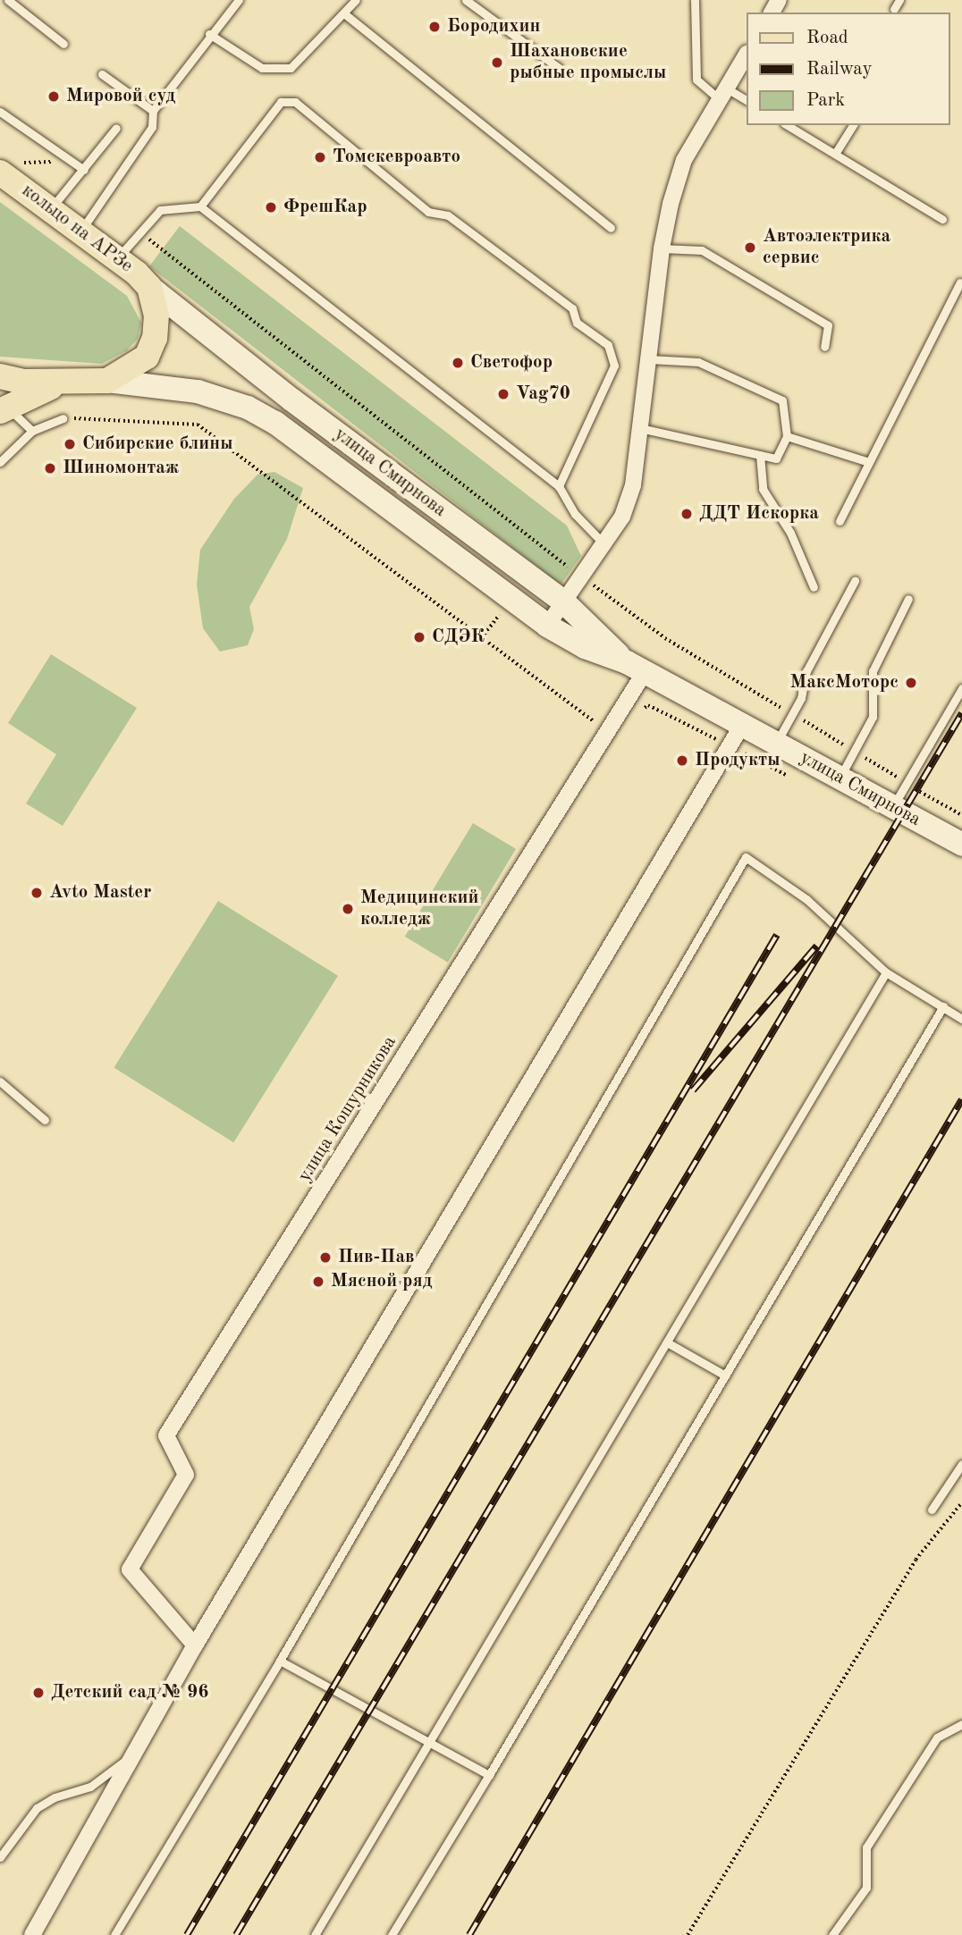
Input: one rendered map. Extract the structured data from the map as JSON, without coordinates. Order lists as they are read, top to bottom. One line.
{"streets":{"main road":["кольцо на АРЗе","улица Смирнова"],"street":["улица Кошурникова"]},"crossings":[["кольцо на АРЗе","улица Смирнова"],["улица Смирнова","улица Кошурникова"]],"places":["Бородихин","Шахановские рыбные промыслы","Мировой суд","Томскевроавто","ФрешКар","Автоэлектрика сервис","Светофор","Vag70","Сибирские блины","Шиномонтаж","ДДТ Искорка","СДЭК","МаксМоторс","Продукты","Avto Master","Медицинский колледж","Пив-Пав","Мясной ряд","Детский сад № 96"],"legend":["Road","Railway","Park"]}
